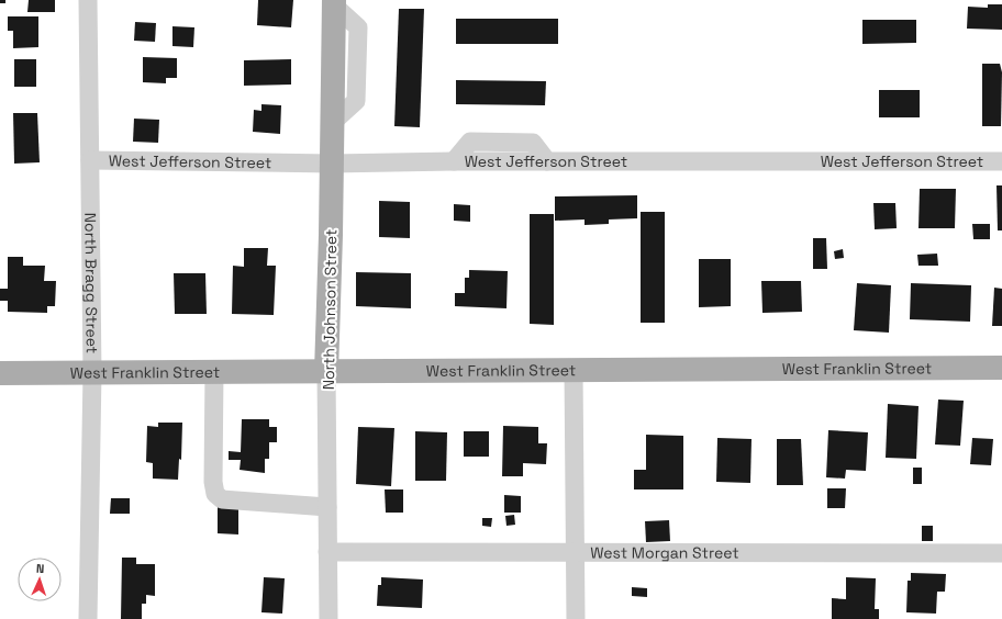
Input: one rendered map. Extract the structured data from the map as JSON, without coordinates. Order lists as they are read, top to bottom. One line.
{"streets":{"main road":["North Johnson Street","West Franklin Street"],"street":["West Jefferson Street","North Bragg Street","West Morgan Street"]},"crossings":[["West Jefferson Street","North Bragg Street"],["West Jefferson Street","North Johnson Street"],["North Bragg Street","West Franklin Street"],["North Johnson Street","West Franklin Street"],["North Johnson Street","West Morgan Street"]],"north":"top"}
